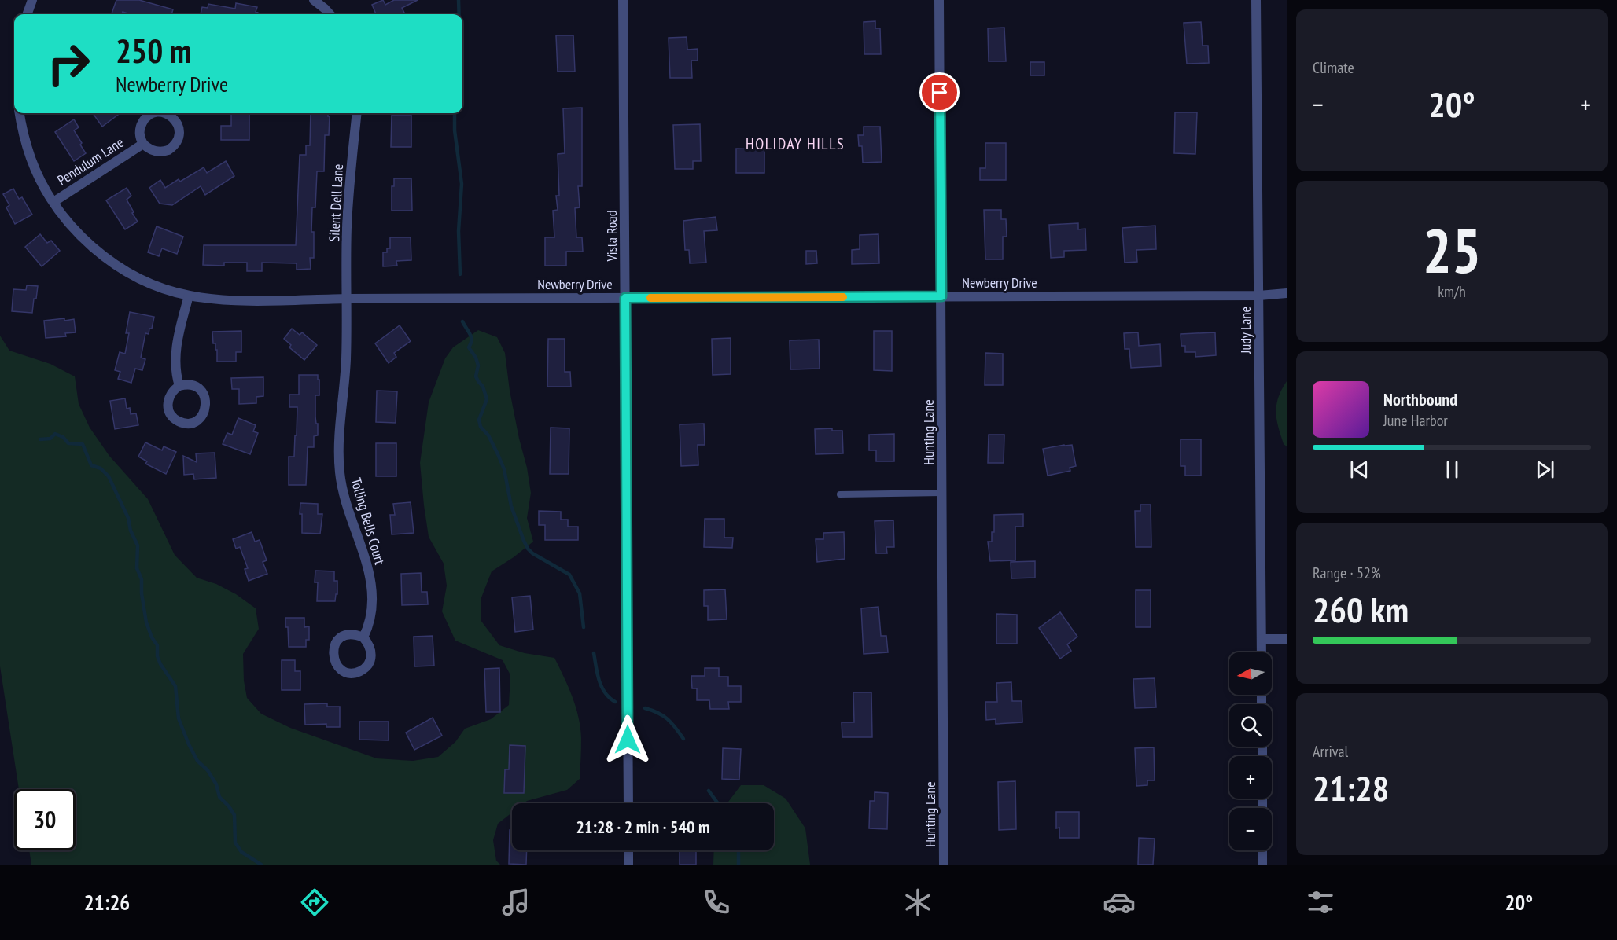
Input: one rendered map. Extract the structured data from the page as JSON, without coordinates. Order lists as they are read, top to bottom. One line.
{"streets":{"street":["Pendulum Lane","Silent Dell Lane","Vista Road","Newberry Drive","Judy Lane","Hunting Lane","Tolling Bells Court"]},"crossings":[["Pendulum Lane","Newberry Drive"],["Silent Dell Lane","Newberry Drive"],["Silent Dell Lane","Tolling Bells Court"],["Vista Road","Newberry Drive"],["Newberry Drive","Judy Lane"],["Newberry Drive","Hunting Lane"],["Newberry Drive","Tolling Bells Court"]],"districts":["HOLIDAY HILLS"],"north":"left","page":{"tile":["Climate",["25","km/h"],["Range · 52%","260 km"],["Arrival","21:28"]],"turn":["250 m","Newberry Drive"],"heat":["−","20°","+"],"song":["Northbound","June Harbor"],"map_buttons":["+","−"],"limit":"30","trip":"21:28 · 2 min · 540 m","tabs":["21:26","20°"]}}
